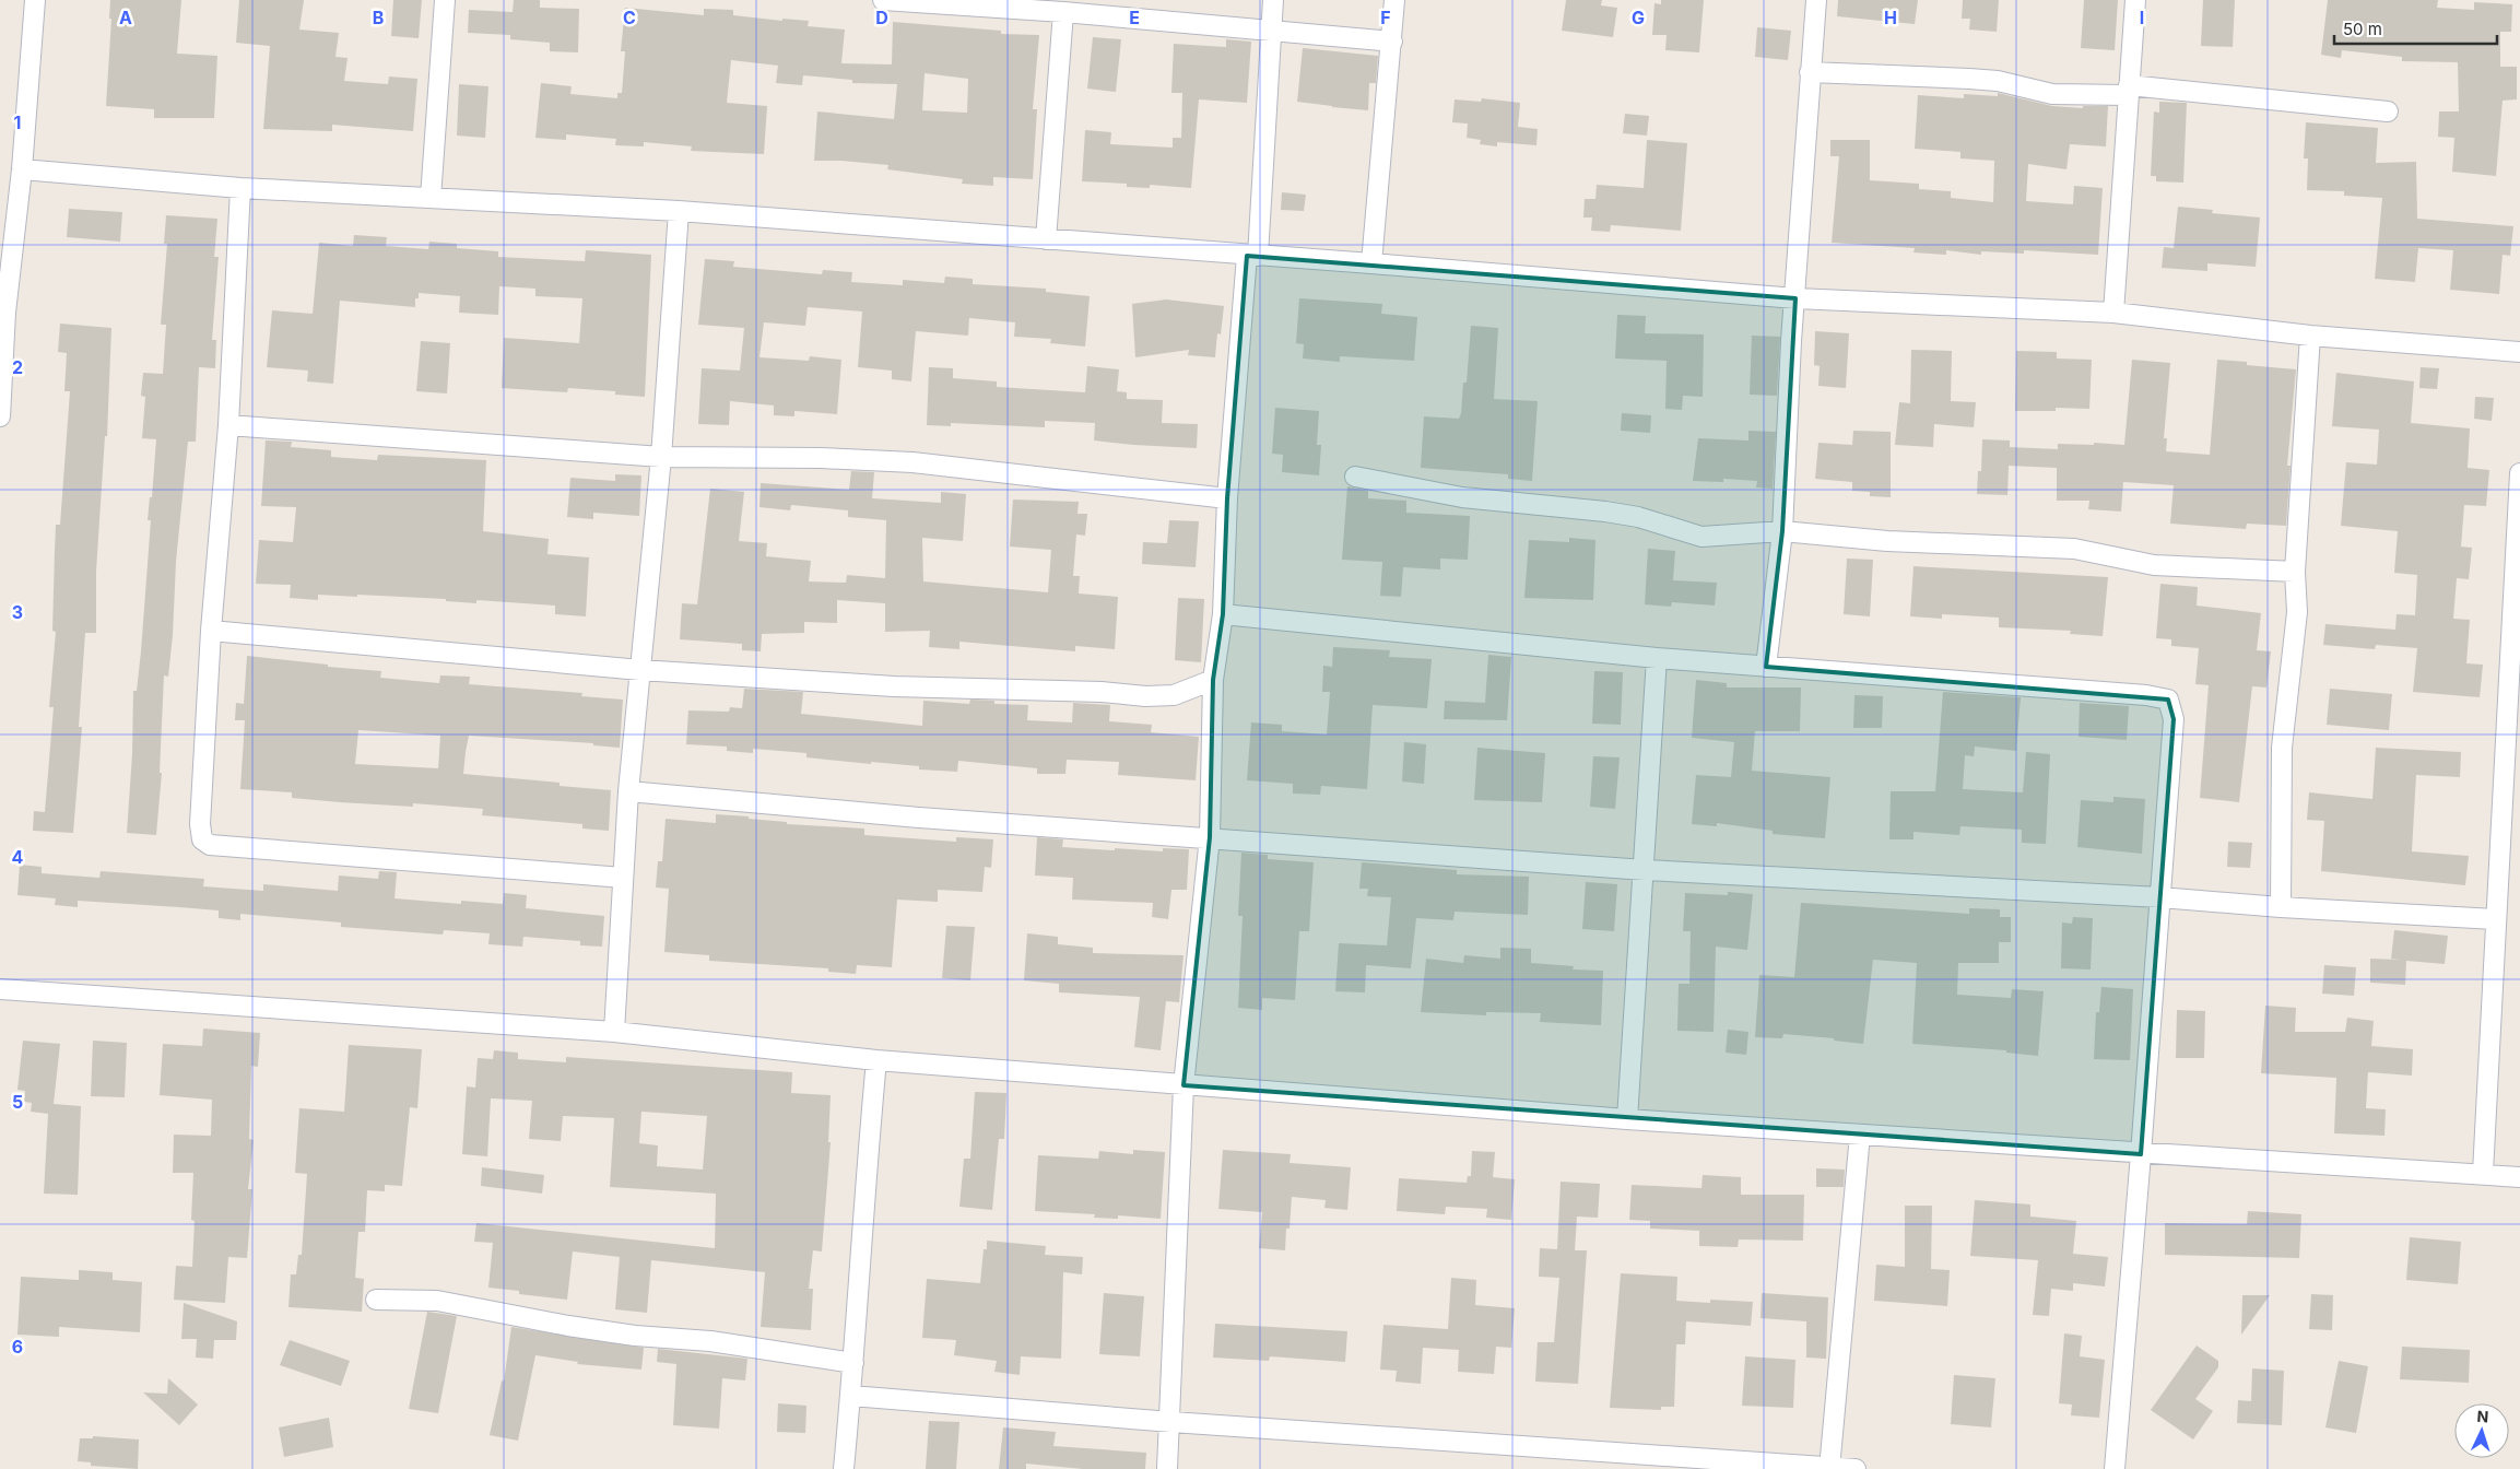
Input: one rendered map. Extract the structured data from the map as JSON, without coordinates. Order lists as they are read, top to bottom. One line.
{"scale_bar":"50 m","north":"top","grid":{"columns":["A","B","C","D","E","F","G","H","I"],"rows":["1","2","3","4","5","6"]}}
